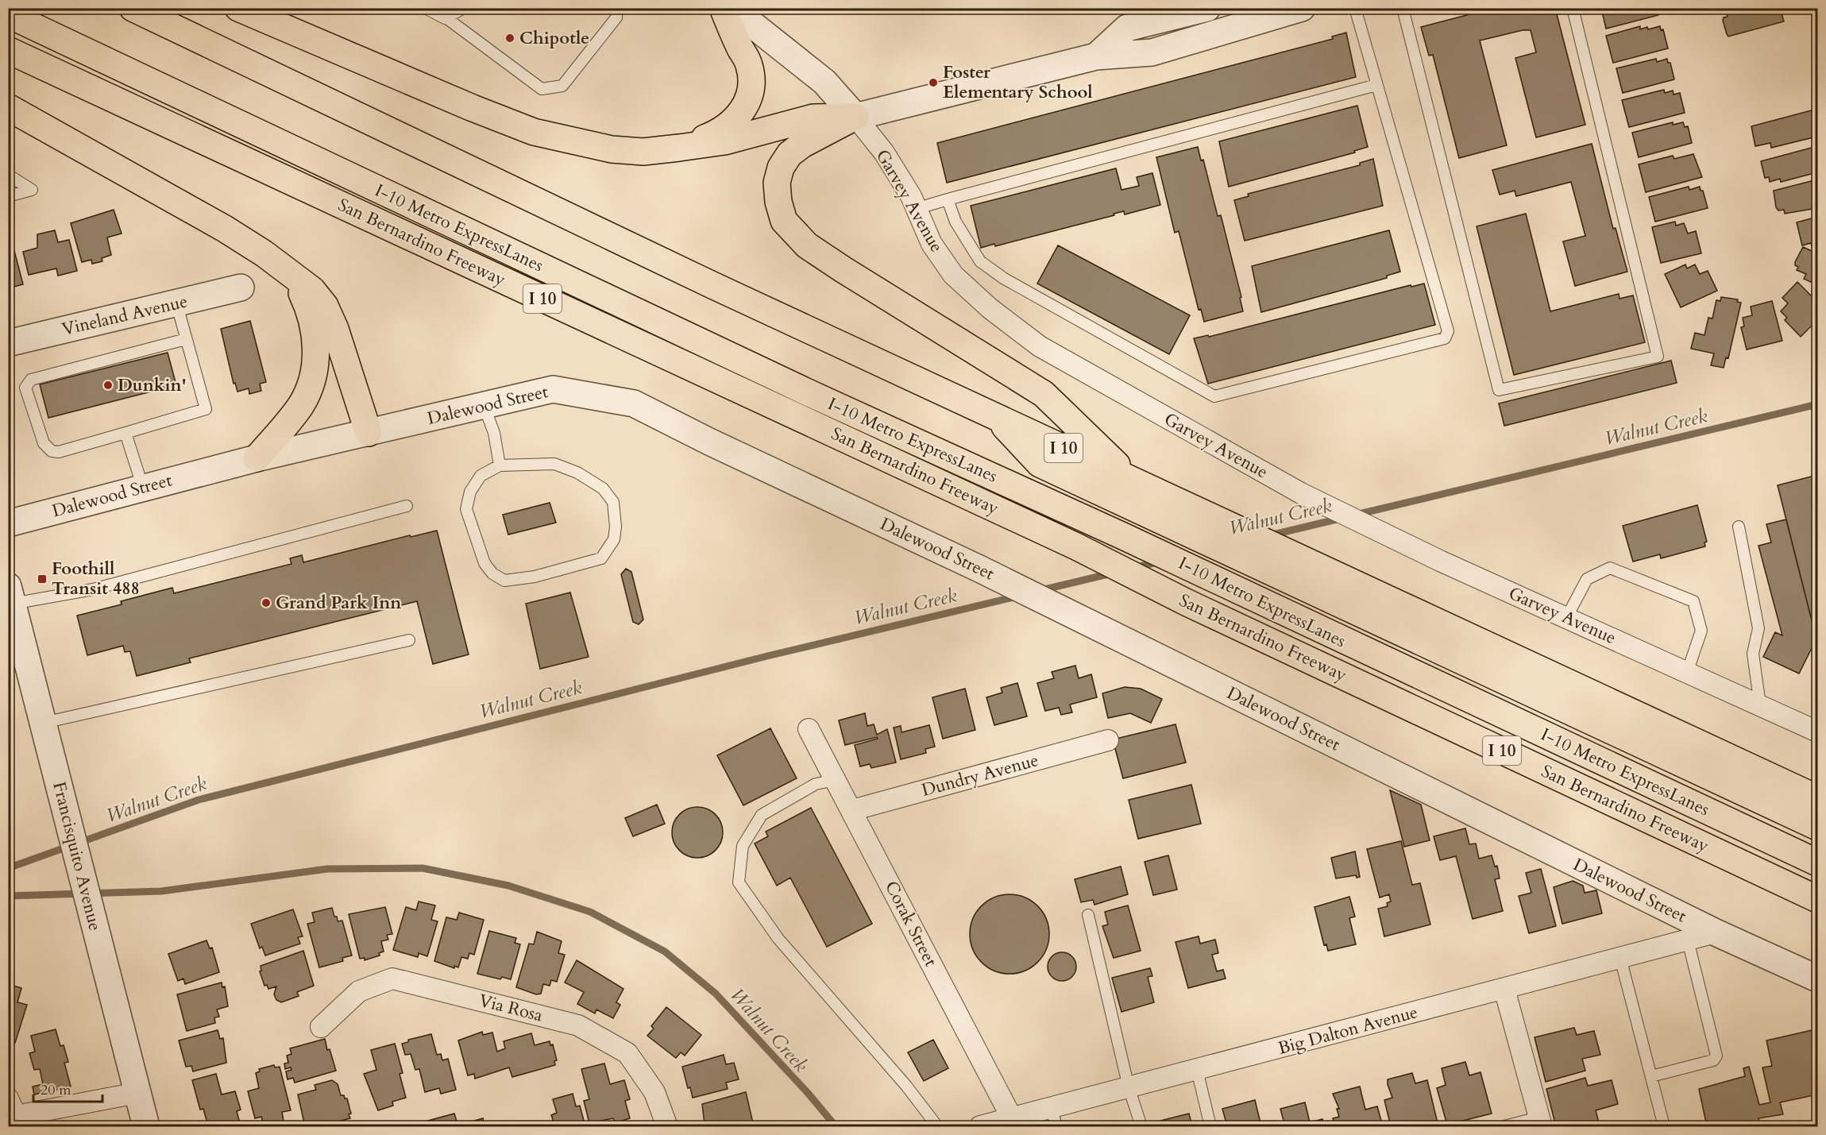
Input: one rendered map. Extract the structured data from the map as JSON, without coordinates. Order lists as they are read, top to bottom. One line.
{"streets":{"highway":["I-10 Metro ExpressLanes","San Bernardino Freeway","I 10"],"street":["Garvey Avenue","Vineland Avenue","Dalewood Street","Dundry Avenue","Francisquito Avenue","Corak Street","Via Rosa","Big Dalton Avenue"]},"crossings":[["I-10 Metro ExpressLanes","I 10"],["Dalewood Street","Big Dalton Avenue"],["Dundry Avenue","Corak Street"],["Corak Street","Big Dalton Avenue"]],"water":["Walnut Creek"],"places":{"other":["Chipotle","Foster Elementary School","Dunkin'","Grand Park Inn"],"transit":["Foothill Transit 488"]},"scale_bar":"20 m"}
